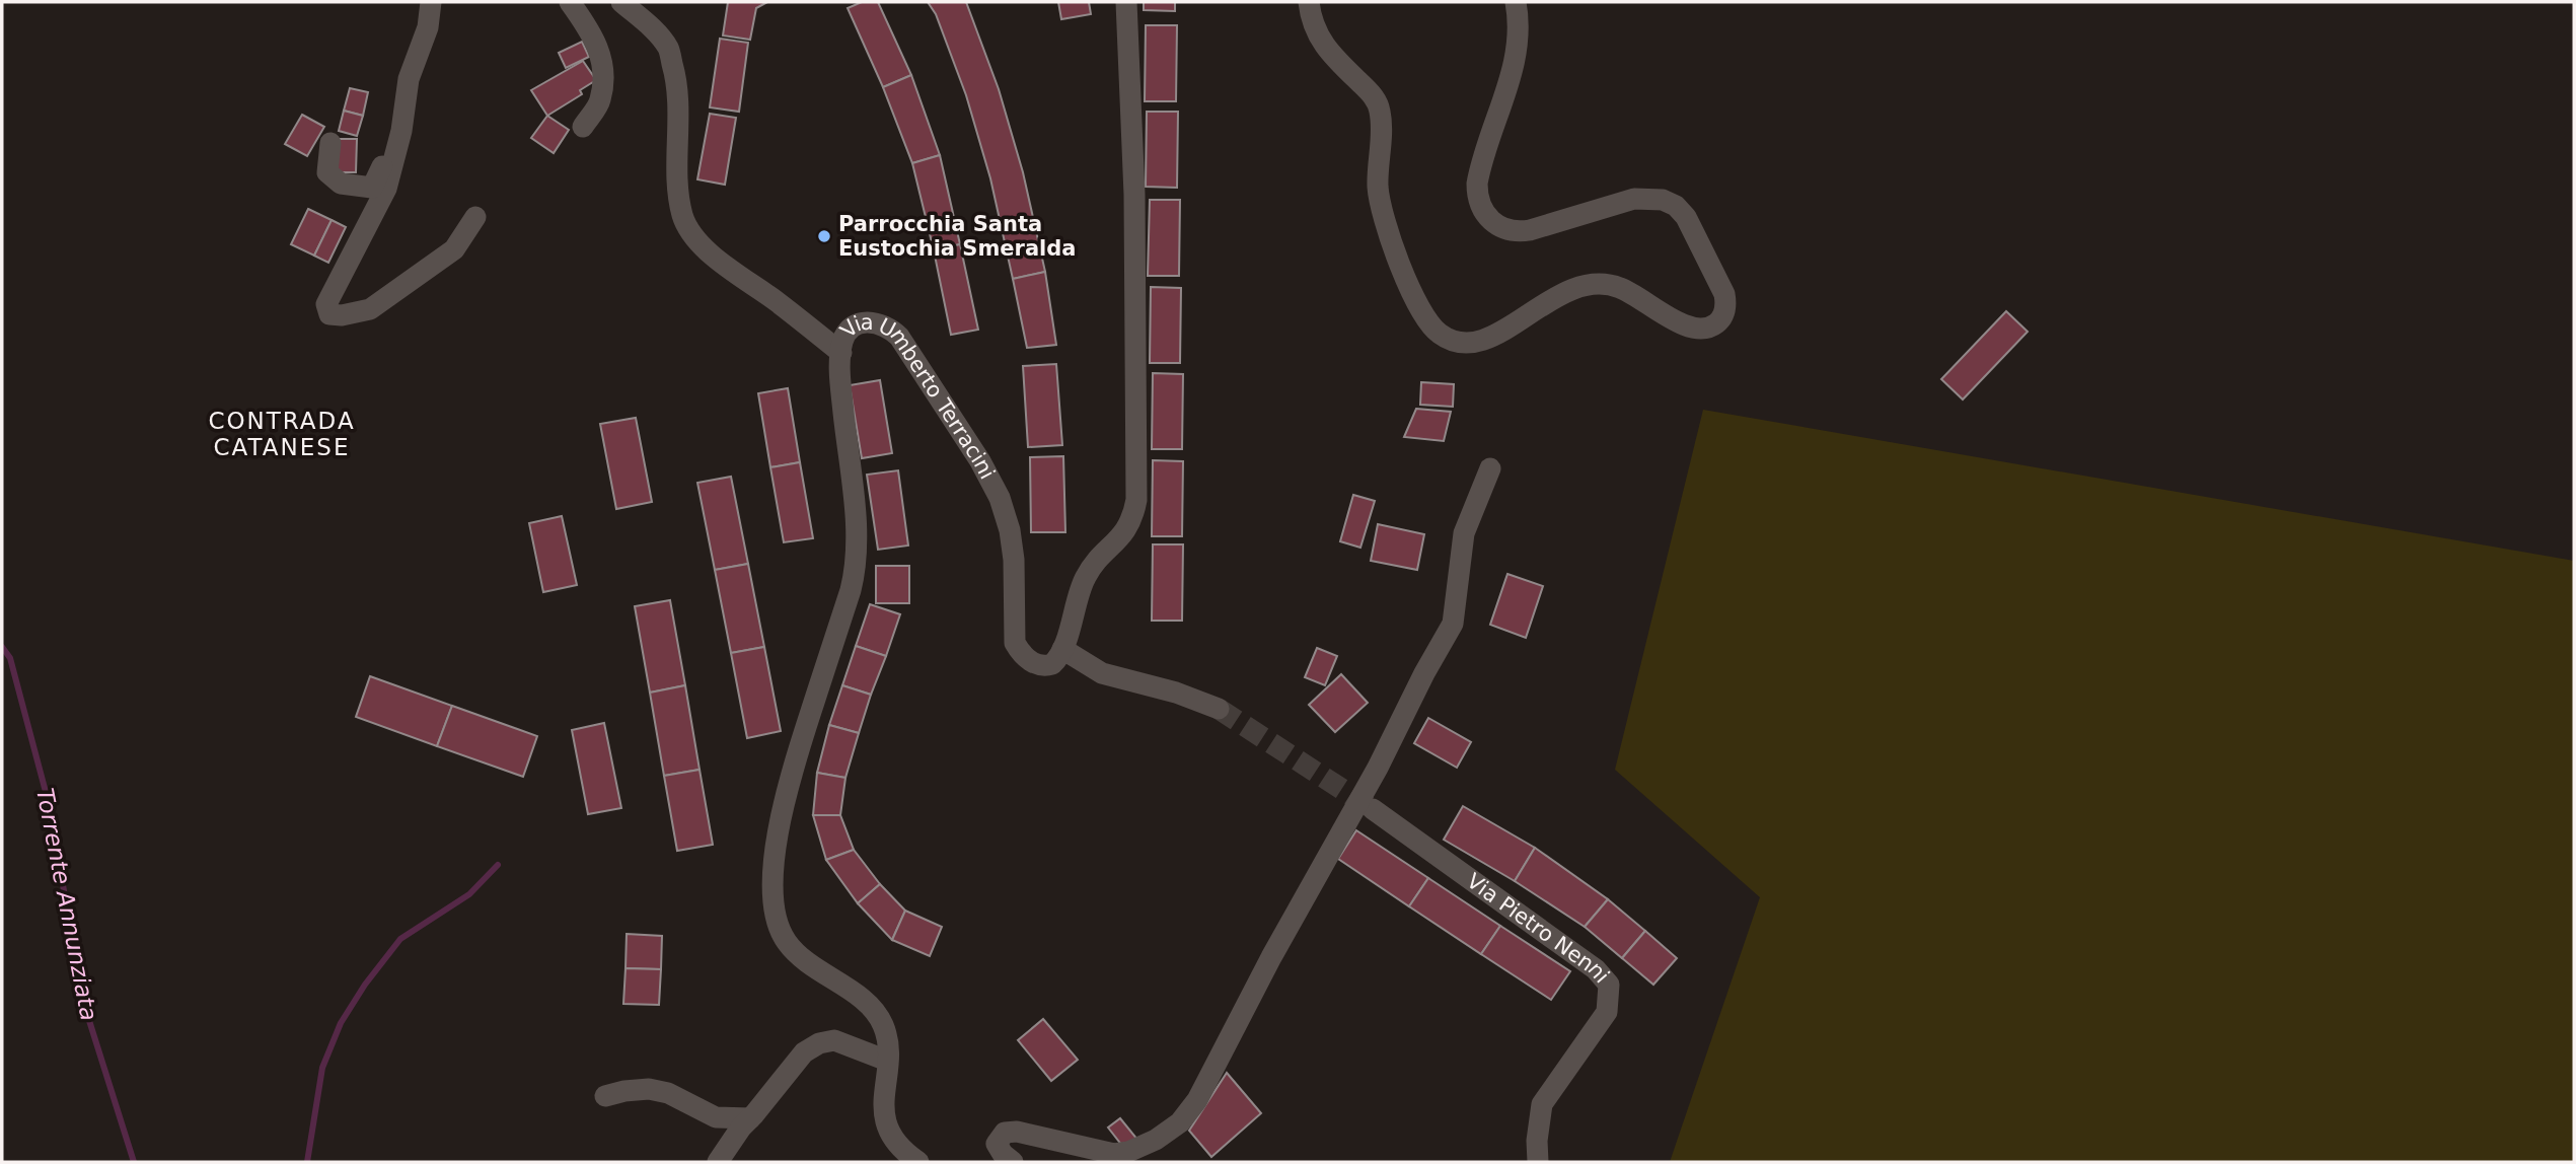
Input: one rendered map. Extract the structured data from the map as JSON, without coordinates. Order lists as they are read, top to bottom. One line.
{"streets":{"street":["Via Umberto Terracini","Via Pietro Nenni"]},"districts":["CONTRADA CATANESE"],"water":["Torrente Annunziata"],"places":["Parrocchia Santa Eustochia Smeralda"]}
